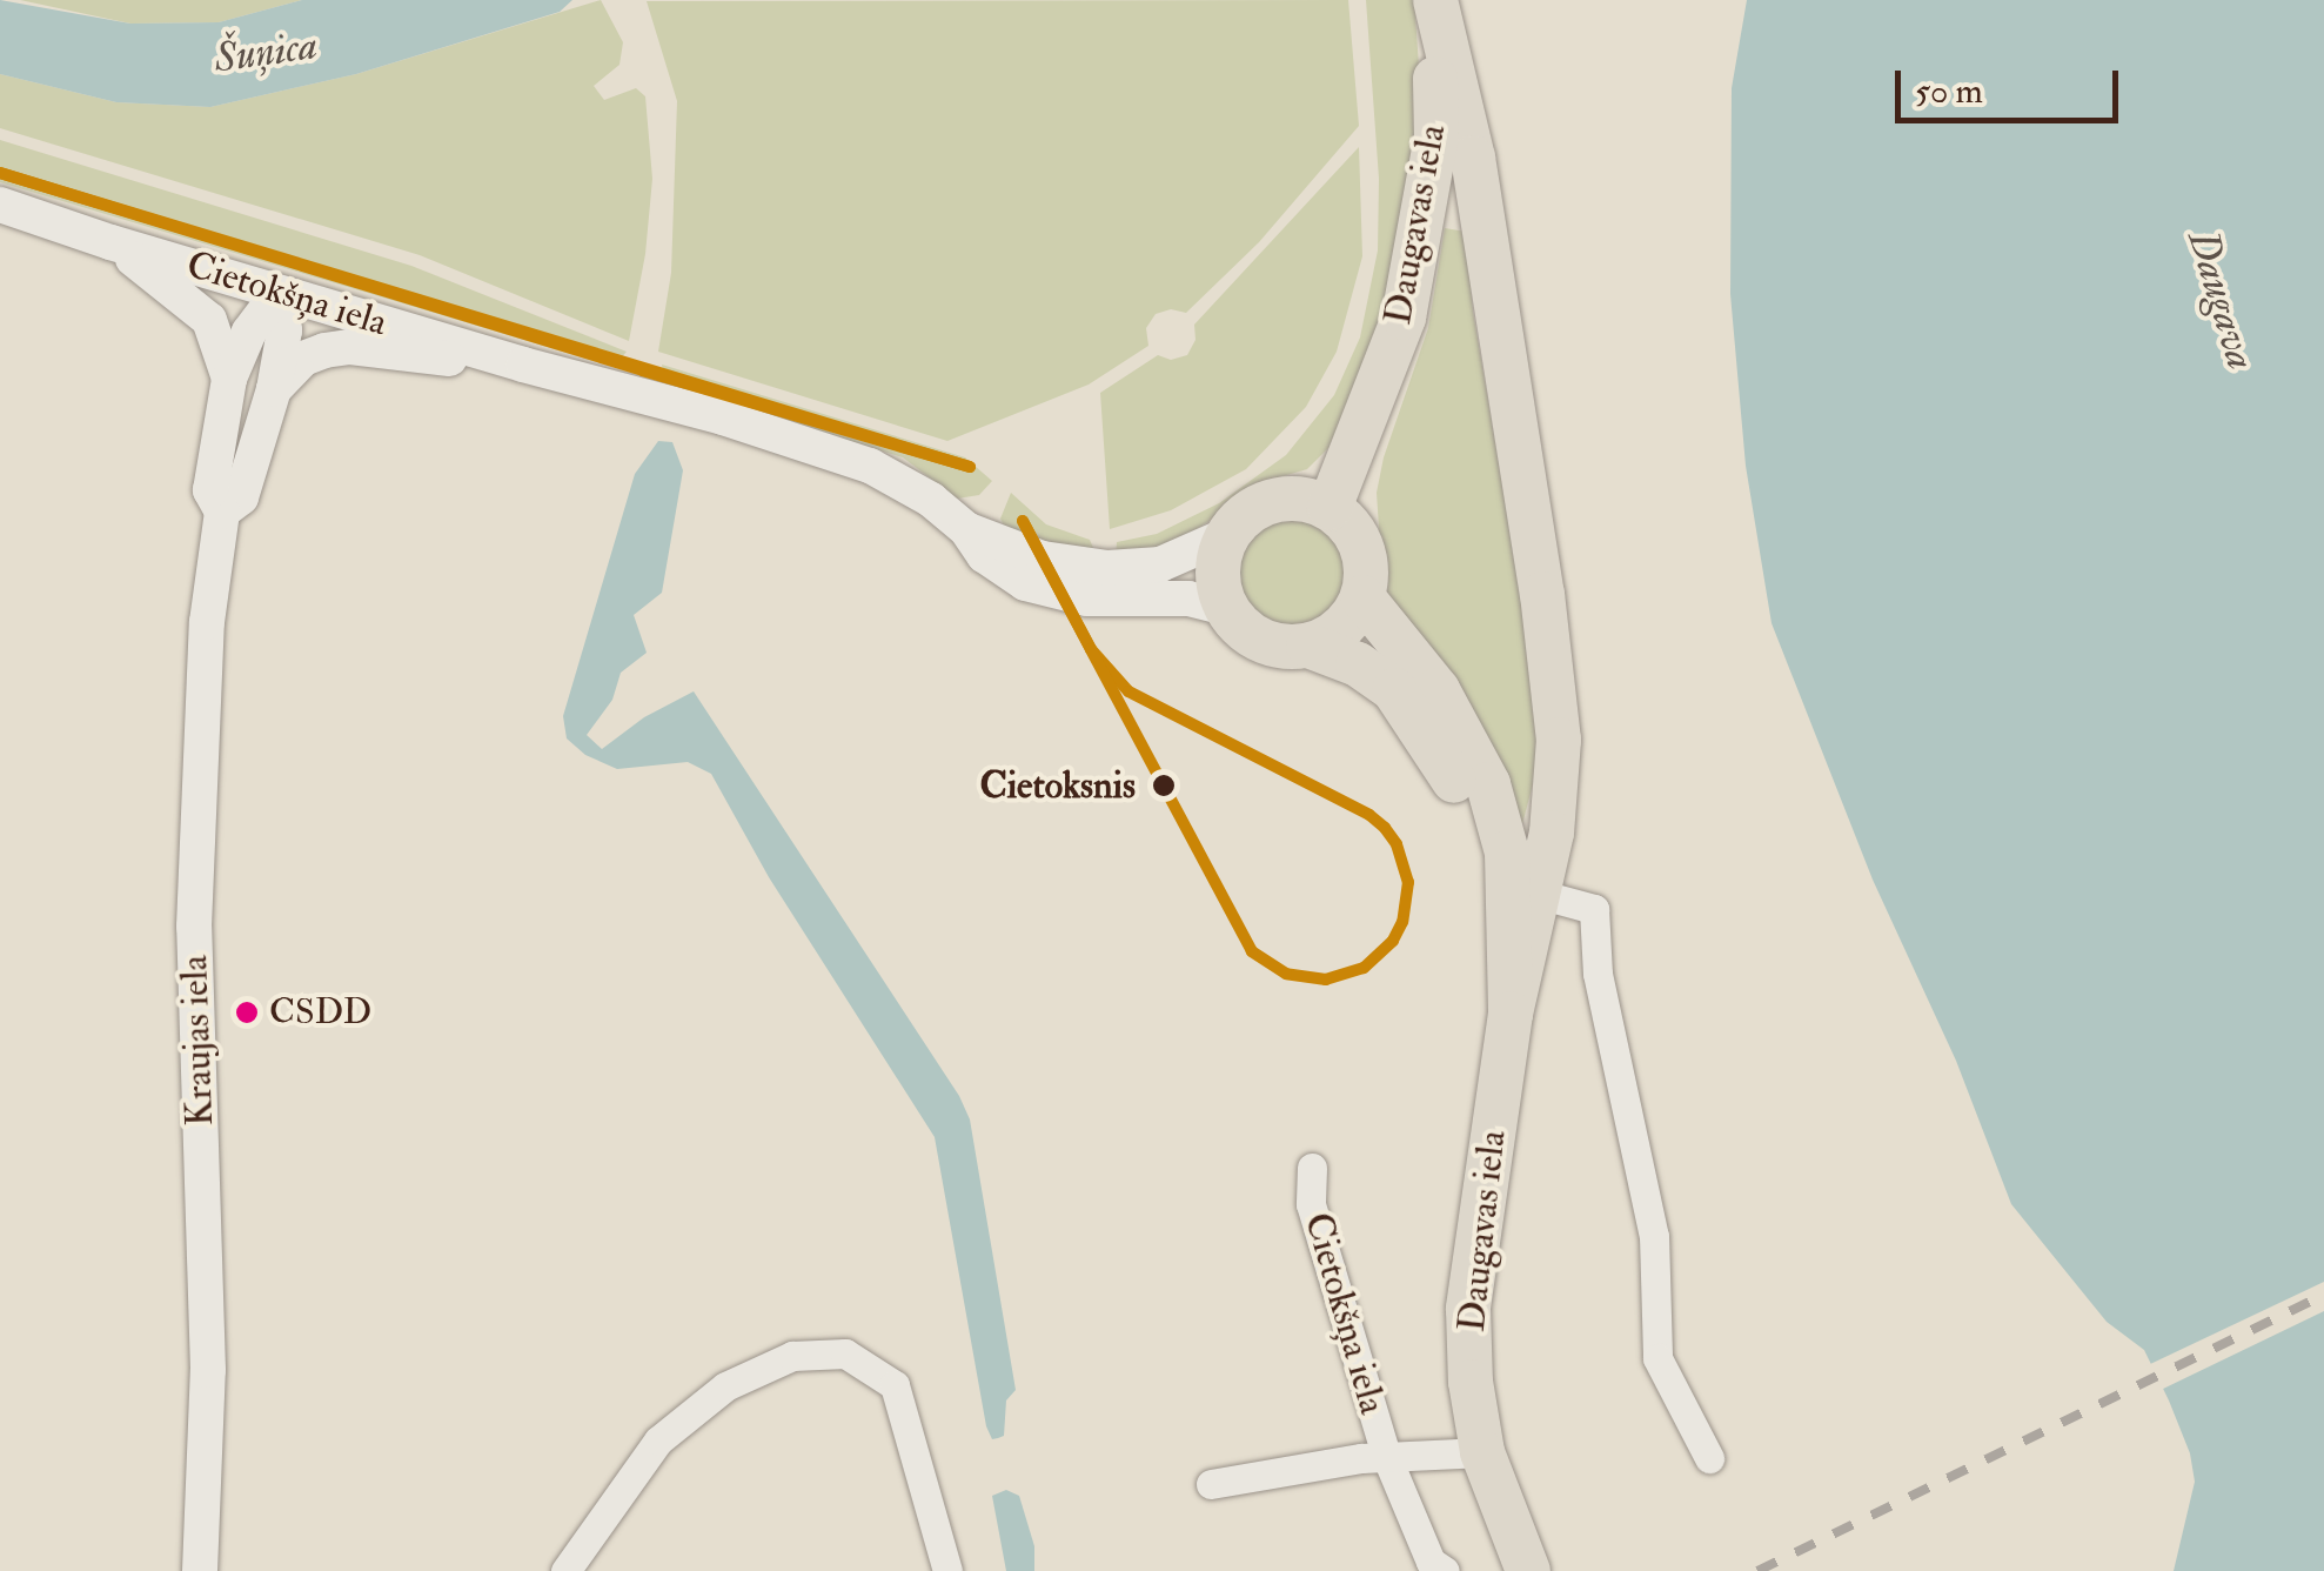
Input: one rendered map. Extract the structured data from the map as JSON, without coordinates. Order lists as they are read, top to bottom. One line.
{"streets":{"main road":["Daugavas iela"],"street":["Cietokšņa iela","Kraujas iela"]},"crossings":[["Daugavas iela","Cietokšņa iela"],["Cietokšņa iela","Kraujas iela"]],"water":["Šuņica","Daugava"],"places":["Cietoksnis","CSDD"],"scale_bar":"50 m"}
